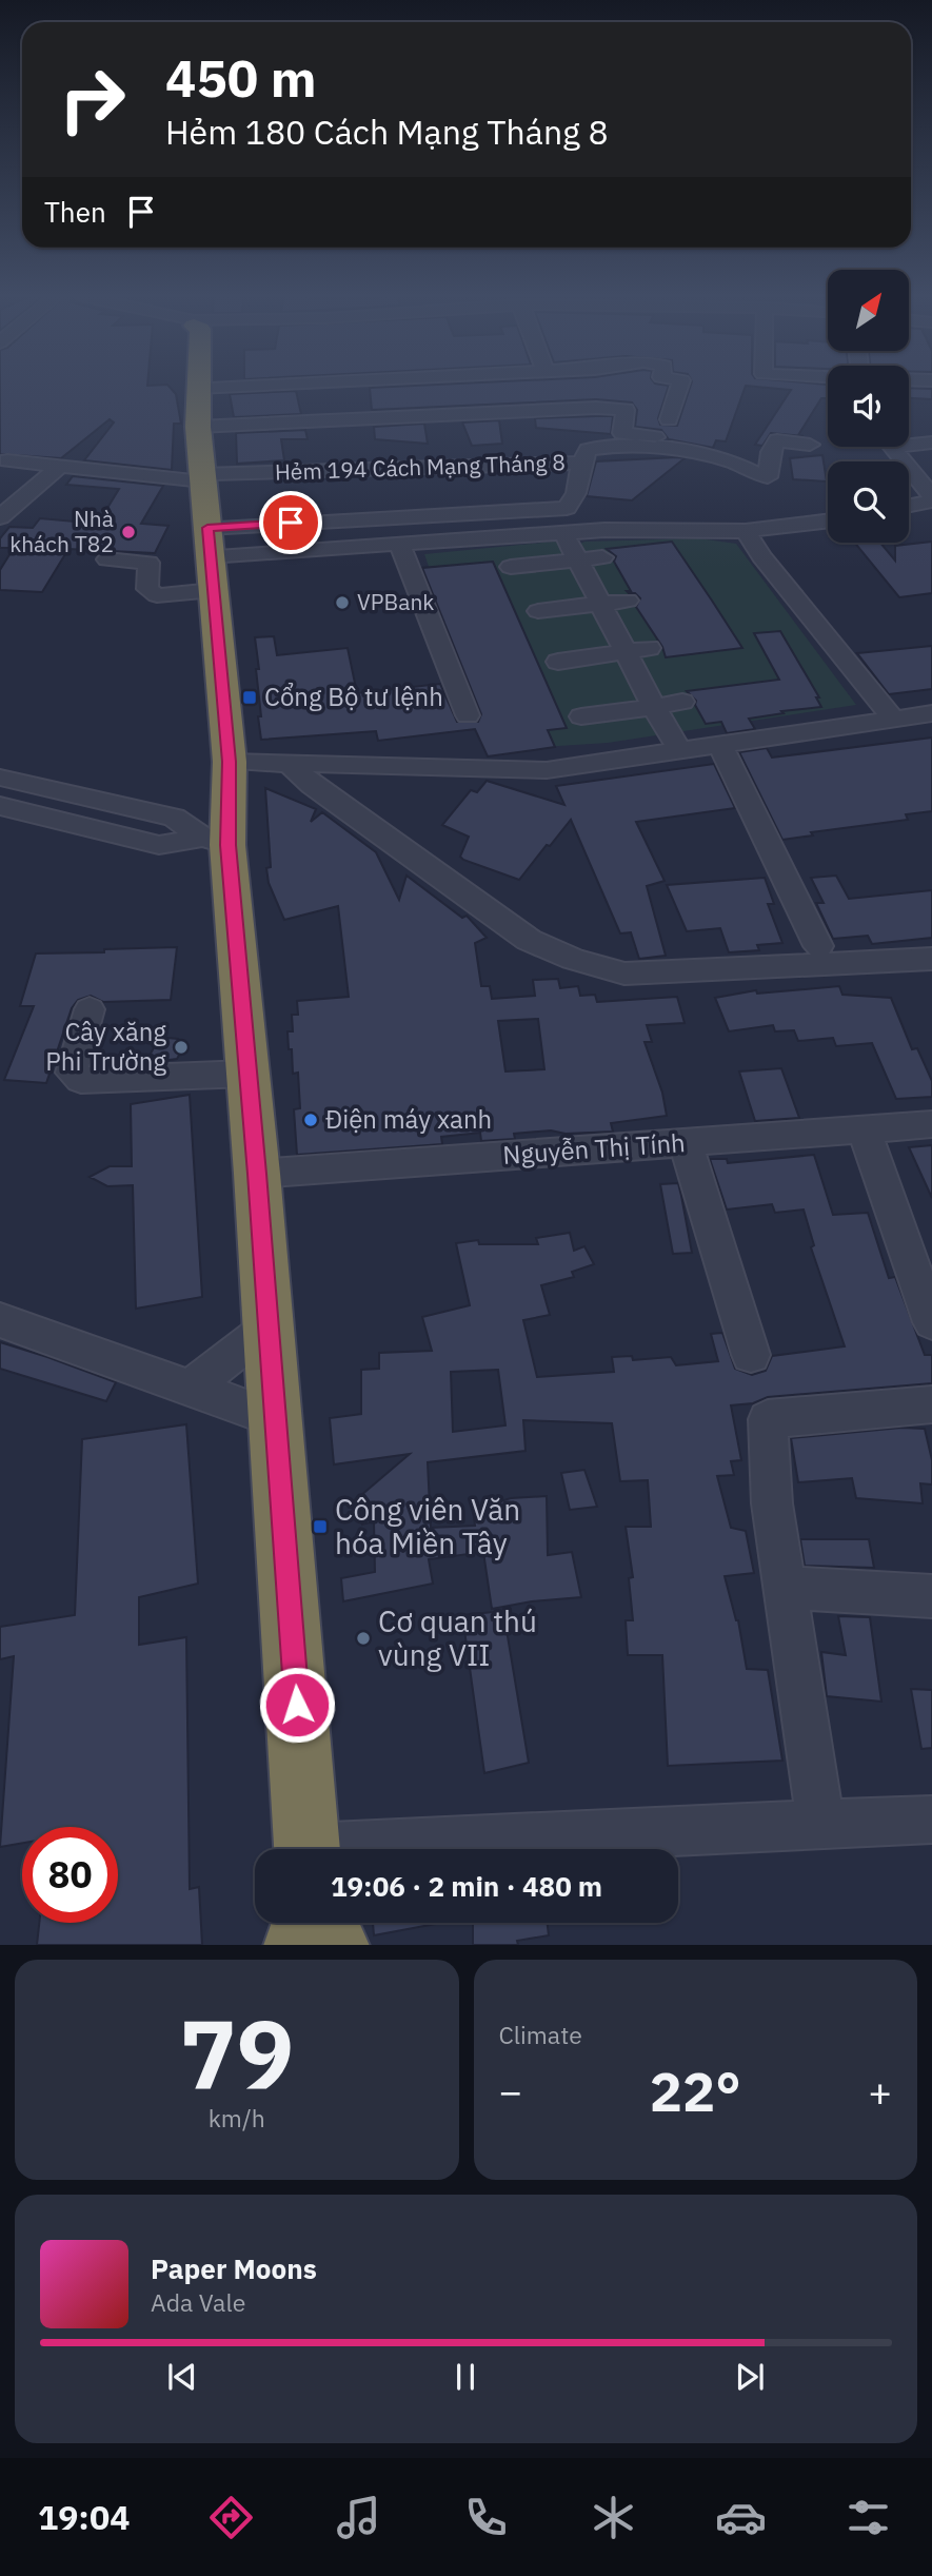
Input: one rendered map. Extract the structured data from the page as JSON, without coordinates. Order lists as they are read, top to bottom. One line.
{"streets":{"street":["Hẻm 194 Cách Mạng Tháng 8","Nguyễn Thị Tính"]},"places":{"other":["Nhà khách T82","VPBank","Cây xăng Phi Trường","Điện máy xanh","Cơ quan thú vùng VII"],"transit":["Cổng Bộ tư lệnh","Công viên Văn hóa Miền Tây"]},"north":"top right","page":{"turn":["450 m","Hẻm 180 Cách Mạng Tháng 8"],"then":"Then","limit":"80","trip":"19:06 · 2 min · 480 m","tile":[["79","km/h"],"Climate"],"heat":["−","22°","+"],"song":["Paper Moons","Ada Vale"],"tabs":"19:04"}}
